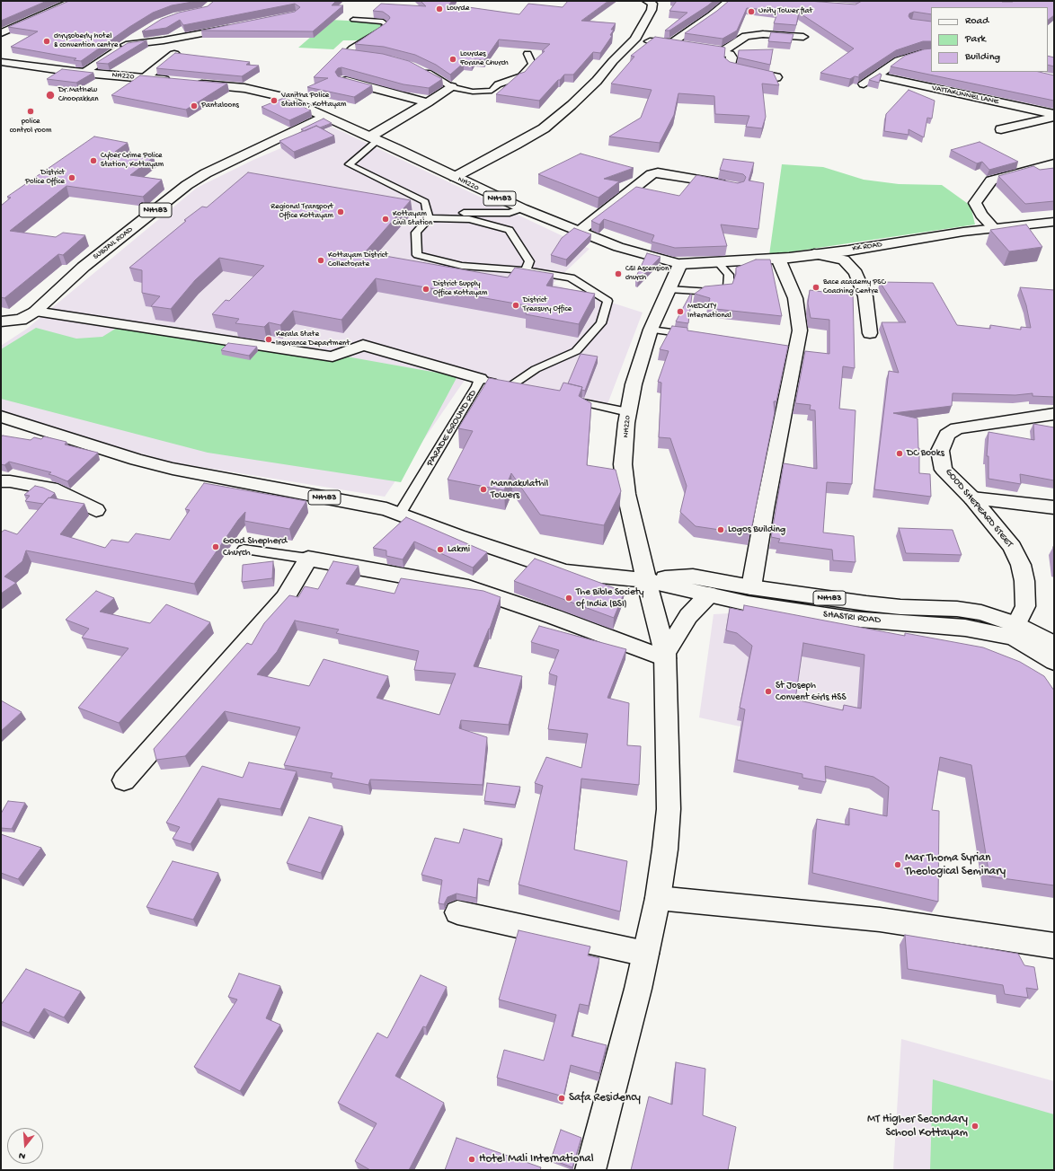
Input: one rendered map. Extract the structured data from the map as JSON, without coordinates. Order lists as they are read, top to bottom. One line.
{"streets":{"main road":["NH220","VATTAKUNNEL LANE","NH183","SUBJAIL ROAD","KK ROAD","GOOD SHEPEARD STEET","SHASTRI ROAD"],"lane":["PARADE GROUND RD"]},"crossings":[["NH220","NH183"],["NH220","SUBJAIL ROAD"],["NH220","KK ROAD"],["NH220","SHASTRI ROAD"],["NH183","PARADE GROUND RD"],["NH183","SHASTRI ROAD"],["GOOD SHEPEARD STEET","SHASTRI ROAD"]],"places":["Lourde","Unity Tower flat","chrysoberly hotel & convention centre","Lourdes Forane Church","Dr.Mathew Choorakkan","Vanitha Police Station , Kottayam","Pantaloons","police control room","Cyber Crime Police Station, Kottayam","District Police Office","Regional Transport Office Kottayam","Kottayam Civil Station","Kottayam District Collectorate","CSI Ascension church","Bace academy PSC Coaching Centre","District Supply Office Kottayam","District Treasury Office","MEDCITY International","Kerala State Insurance Department","DC Books","Mannakulathil Towers","Logos Building","Good Shepherd Church","Lakmi","The Bible Society of India (BSI)","St Joseph Convent Girls HSS","Mar Thoma Syrian Theological Seminary","Safa Residency","MT Higher Secondary School Kottayam","Hotel Mali International"],"legend":["Road","Park","Building"],"north":"bottom"}
